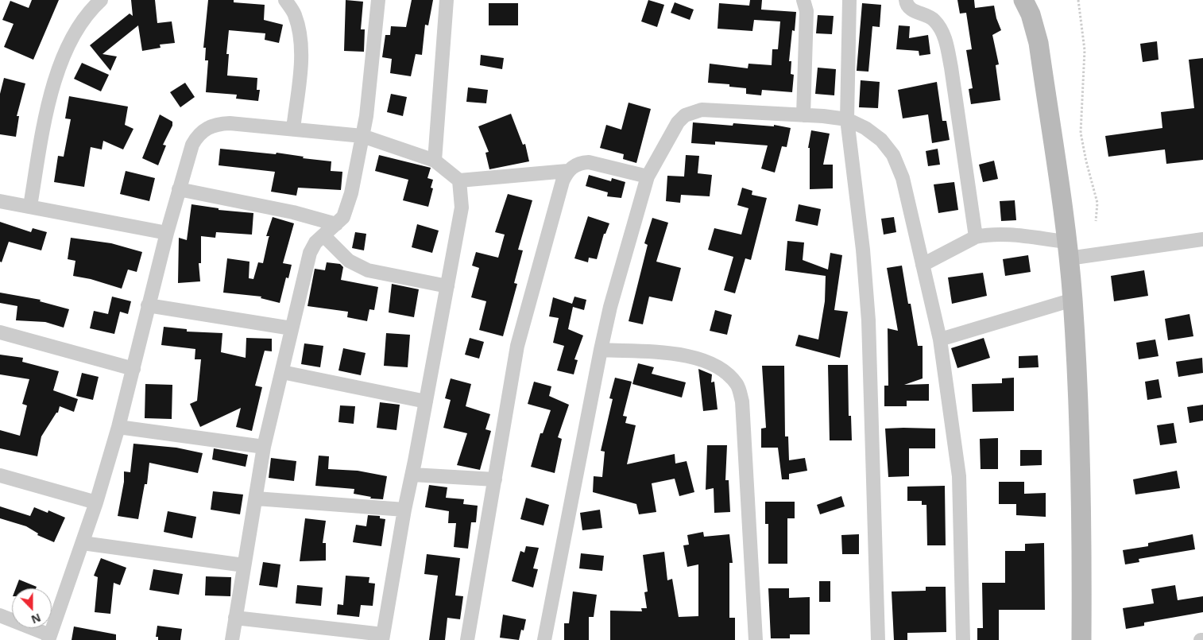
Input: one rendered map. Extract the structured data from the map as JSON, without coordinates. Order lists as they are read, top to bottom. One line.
{"north":"bottom"}
